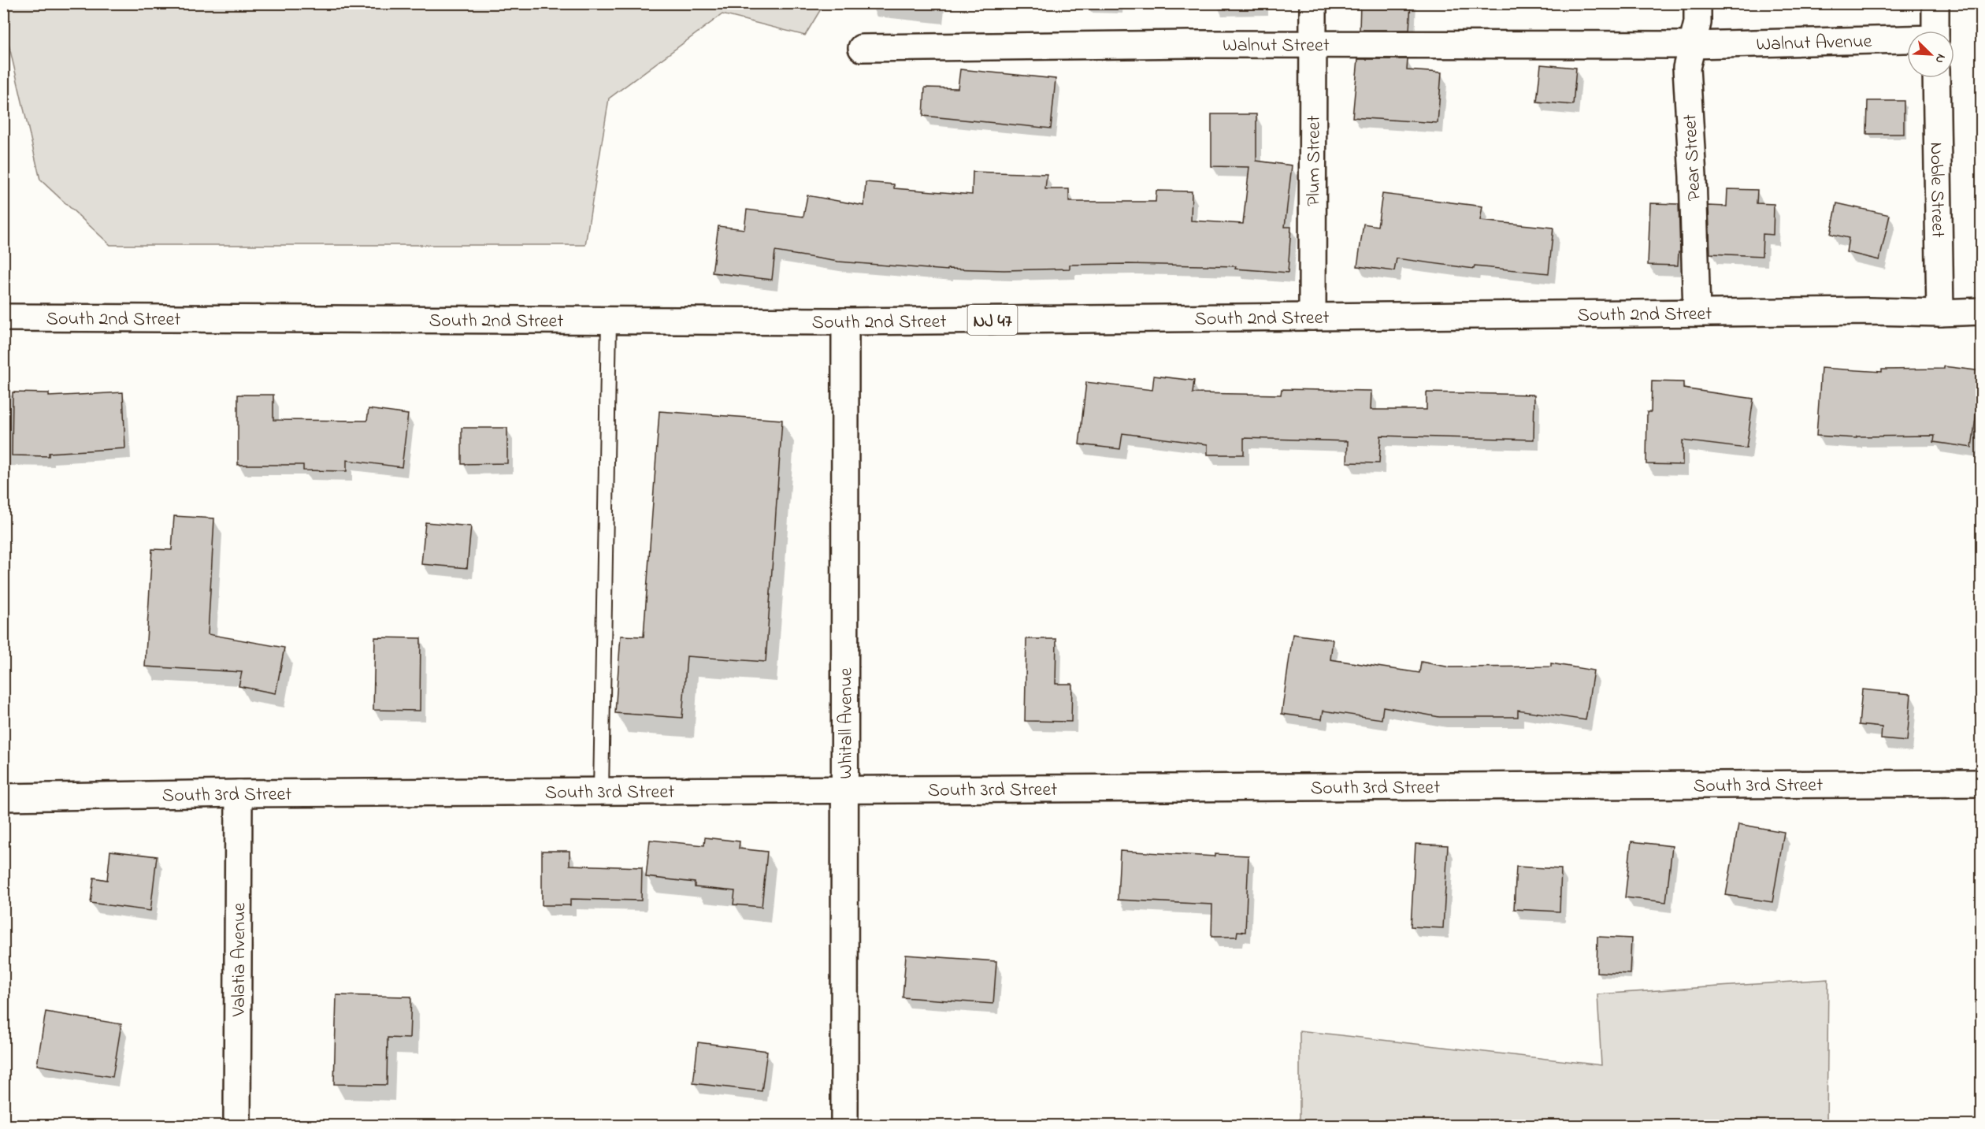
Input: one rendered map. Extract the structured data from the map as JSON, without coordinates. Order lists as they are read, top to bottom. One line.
{"streets":{"street":["Walnut Avenue","Walnut Street","Pear Street","Plum Street","Noble Street","South 2nd Street","NJ 47","Whitall Avenue","South 3rd Street","Valatia Avenue"]},"crossings":[["Walnut Avenue","Walnut Street"],["Walnut Avenue","Pear Street"],["Walnut Street","Pear Street"],["Walnut Street","Plum Street"],["Pear Street","South 2nd Street"],["Plum Street","South 2nd Street"],["Noble Street","South 2nd Street"],["South 2nd Street","Whitall Avenue"],["Whitall Avenue","South 3rd Street"],["South 3rd Street","Valatia Avenue"]],"north":"bottom right"}
